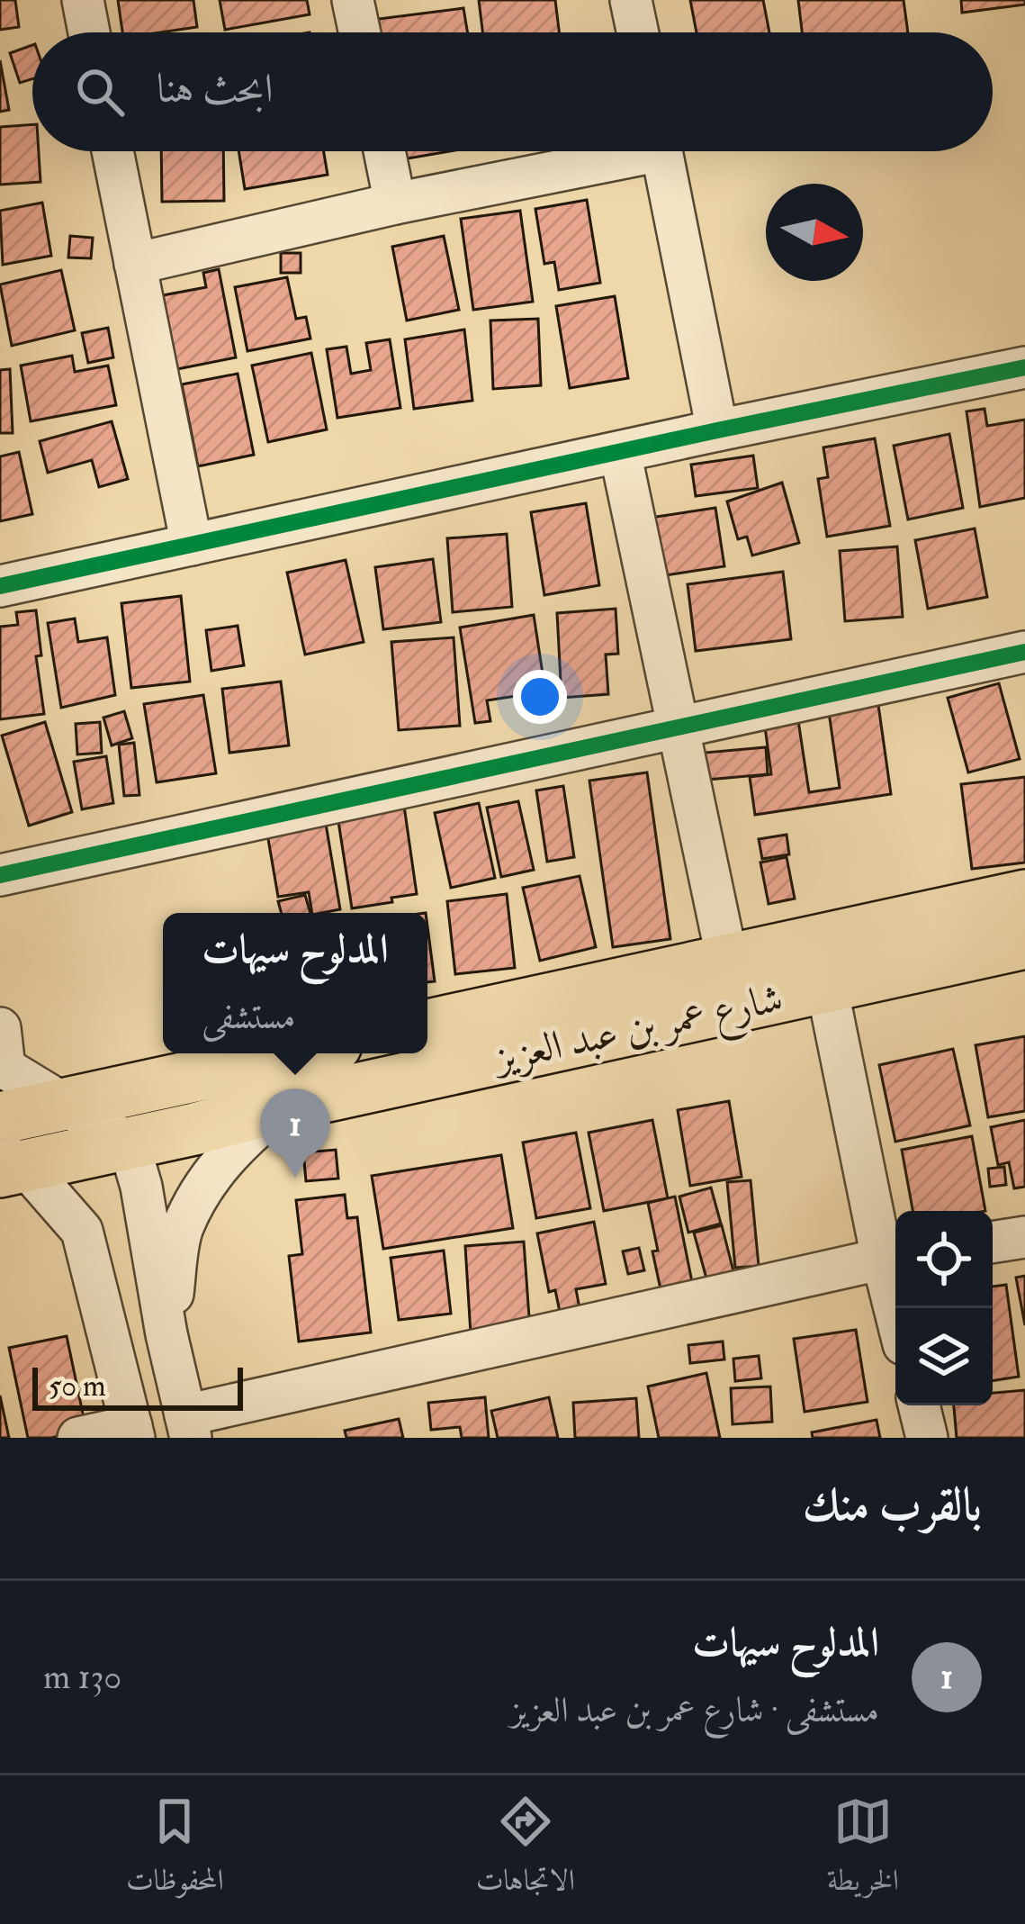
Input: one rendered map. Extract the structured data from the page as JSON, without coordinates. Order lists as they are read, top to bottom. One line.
{"streets":{"main road":["شارع عمر بن عبد العزيز"]},"scale_bar":"50 m","north":"right","page":{"search":"ابحث هنا","popup":["المدلوح سيهات","مستشفى"],"pins":"1","scale":"50 m","heading":"بالقرب منك","list":[{"mark":"1","name":"المدلوح سيهات","note":"مستشفى · شارع عمر بن عبد العزيز","value":"130 m"}],"nav":["الخريطة","الاتجاهات","المحفوظات"]}}
